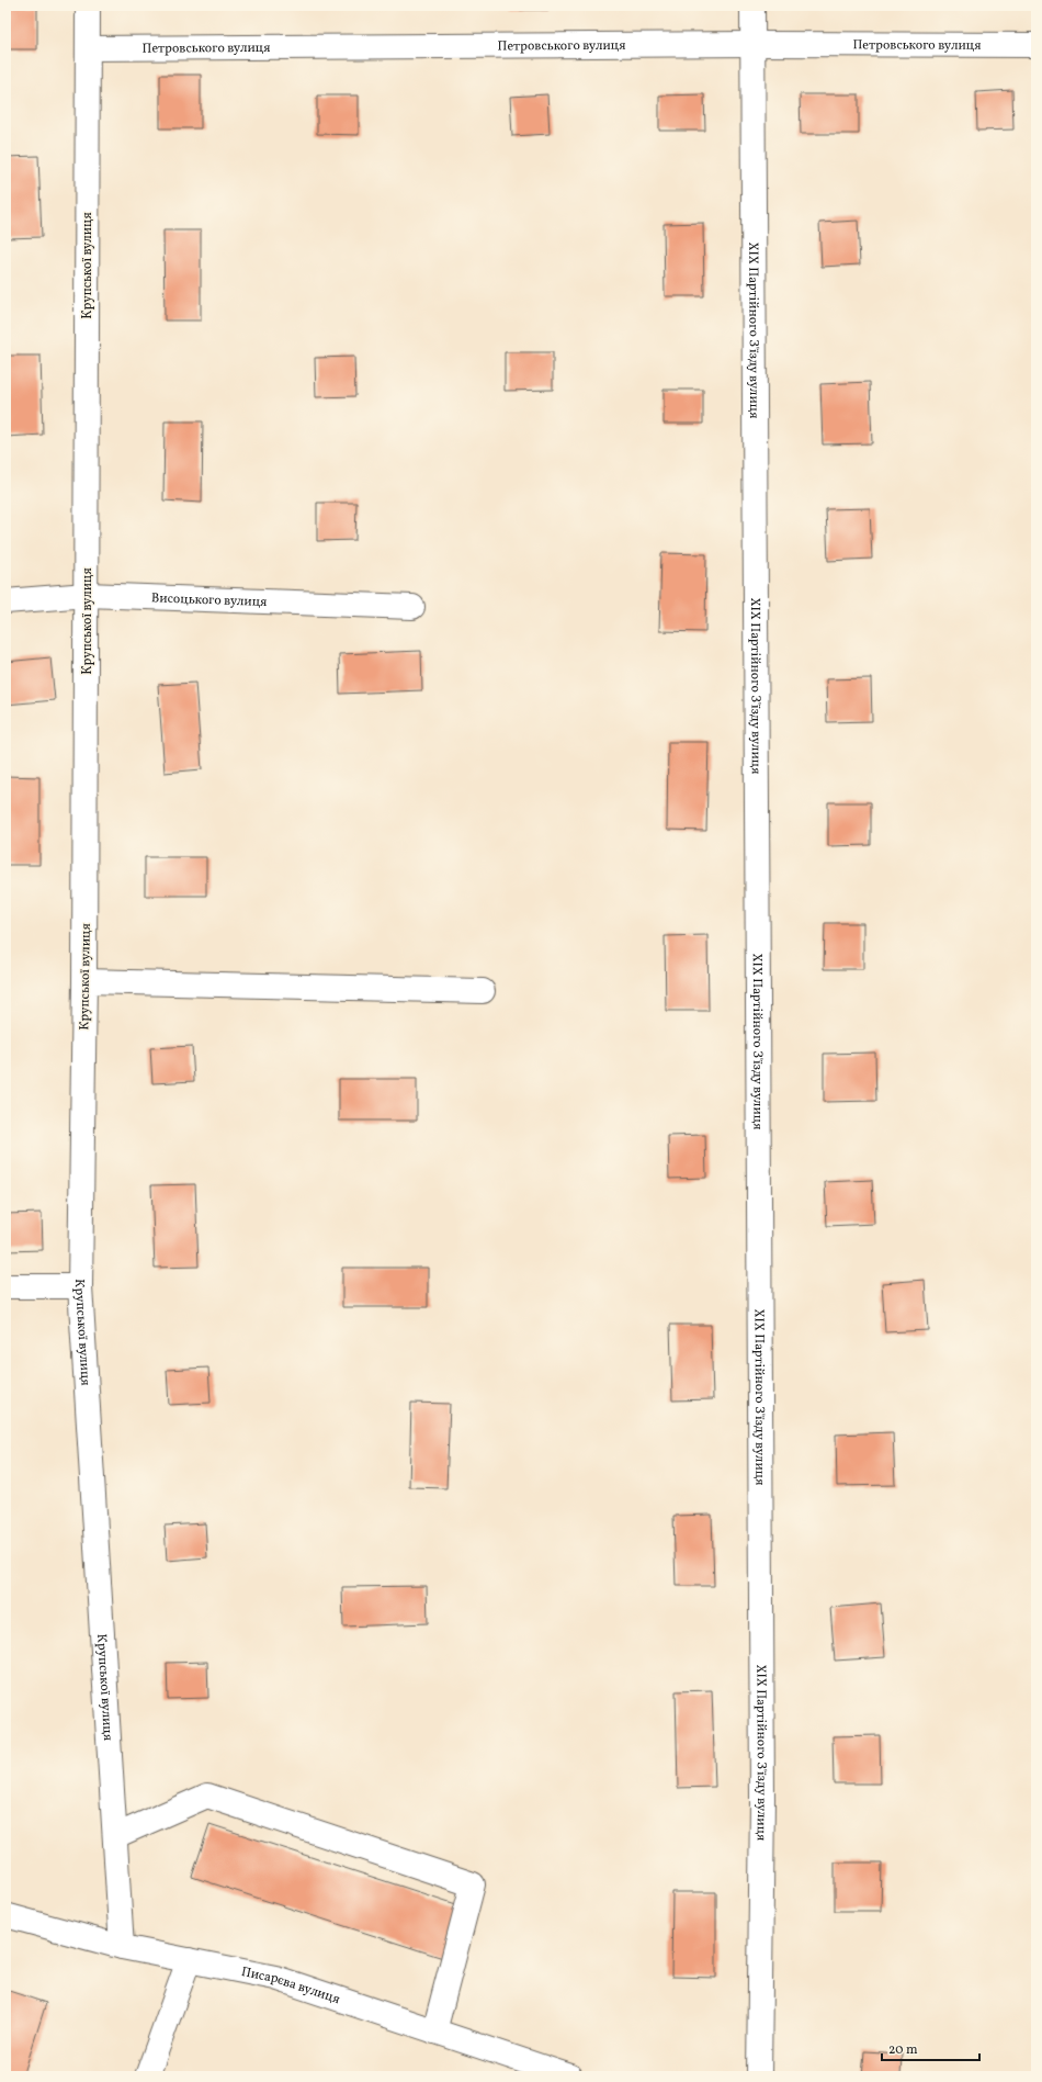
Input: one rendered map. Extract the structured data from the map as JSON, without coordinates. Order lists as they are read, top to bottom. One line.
{"streets":{"street":["Петровського вулиця","Крупської вулиця","XIX Партійного З'їзду вулиця","Висоцького вулиця","Писарєва вулиця"]},"crossings":[["Петровського вулиця","Крупської вулиця"],["Петровського вулиця","XIX Партійного З'їзду вулиця"],["Крупської вулиця","Висоцького вулиця"],["Крупської вулиця","Писарєва вулиця"]],"scale_bar":"20 m"}
